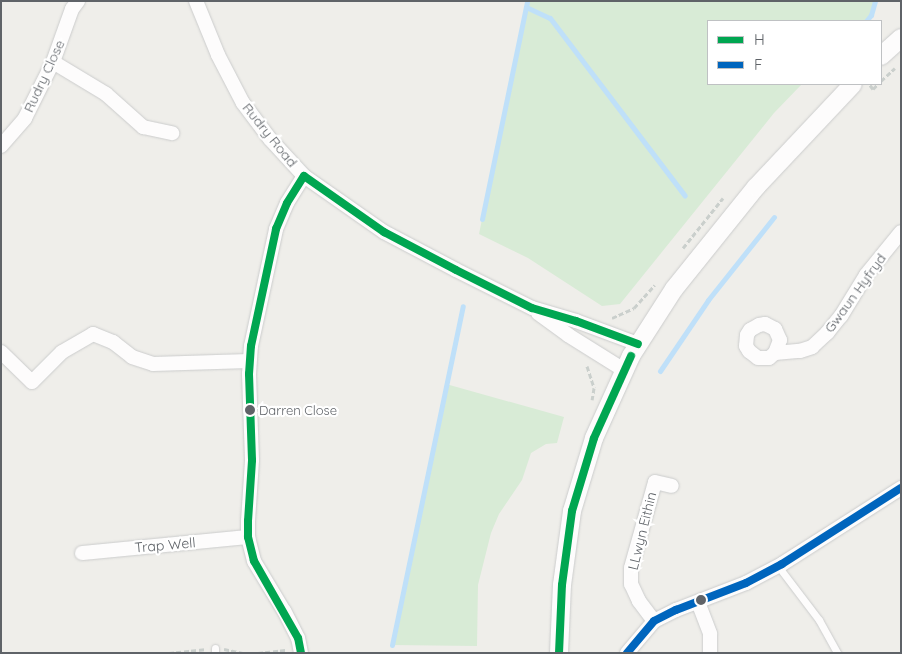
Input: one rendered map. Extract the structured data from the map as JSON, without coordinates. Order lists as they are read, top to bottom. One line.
{"streets":{"street":["Rudry Close","Rudry Road","Gwaun Hyfryd","LLwyn Eithin","Trap Well"]},"crossings":[["Rudry Road","Trap Well"]],"places":["Darren Close"],"lines":["transit line H","transit line F"],"legend":["H","F"]}
